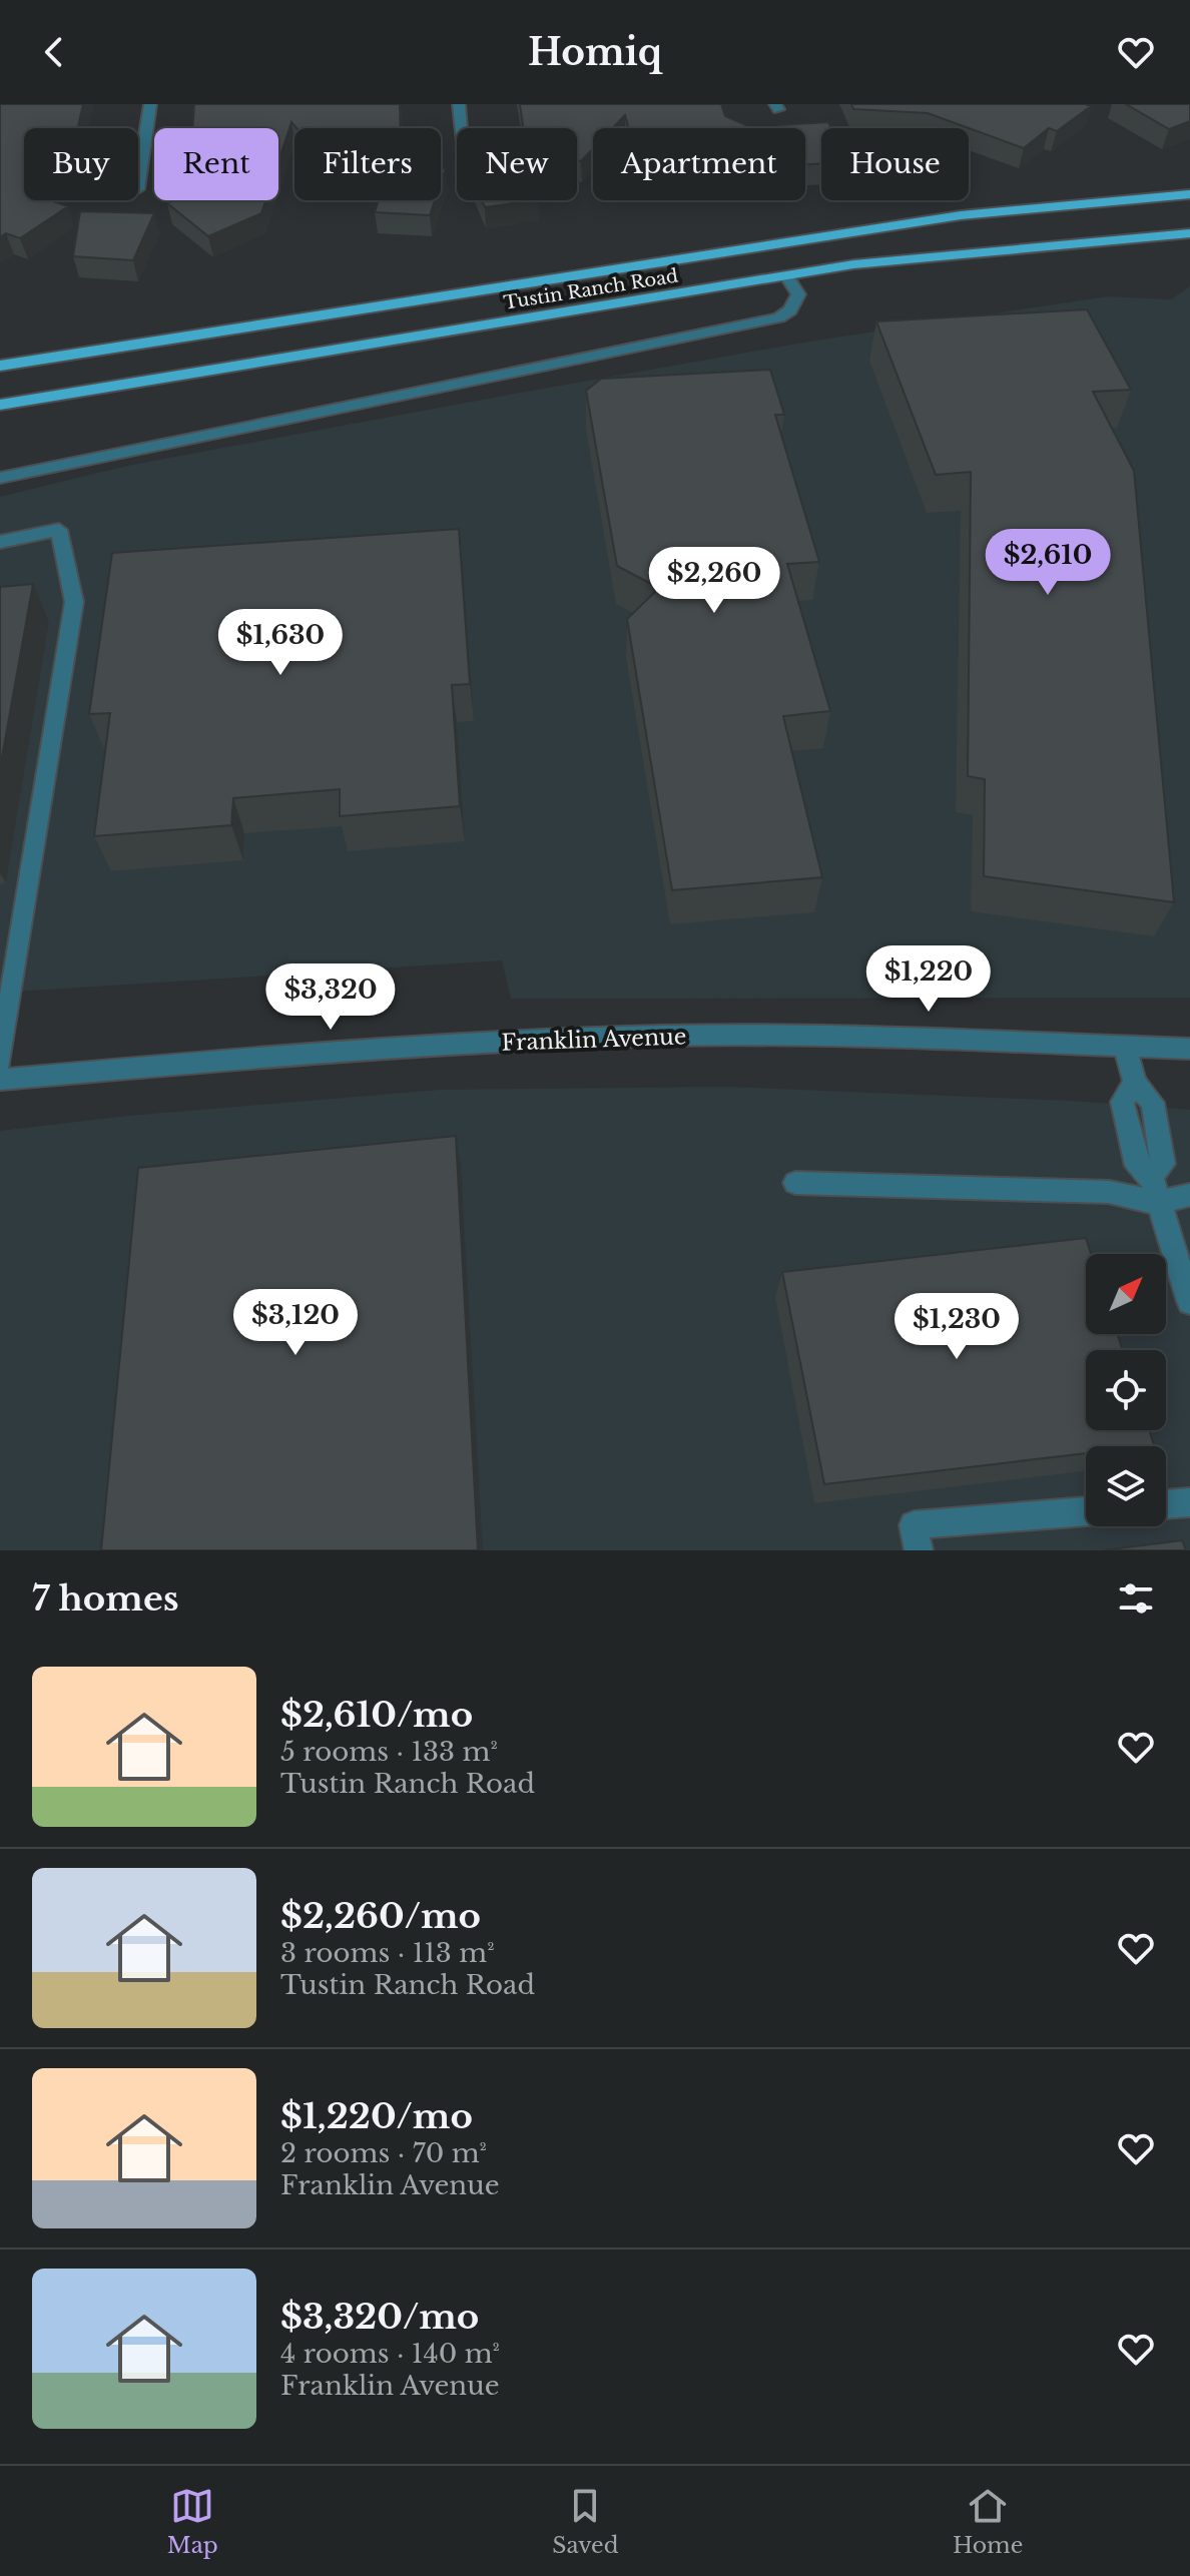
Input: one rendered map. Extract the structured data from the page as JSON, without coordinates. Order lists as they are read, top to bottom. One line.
{"streets":{"main road":["Tustin Ranch Road"],"street":["Franklin Avenue"]},"north":"top right","page":{"header":"Homiq","chip":["Buy","Rent","Filters","New","Apartment","House"],"price":["$2,610","$2,260","$1,630","$1,220","$3,320","$3,120","$1,230"],"heading":"7 homes","list":[{"name":"$2,610/mo","note":"5 rooms · 133 m² · Tustin Ranch Road"},{"name":"$2,260/mo","note":"3 rooms · 113 m² · Tustin Ranch Road"},{"name":"$1,220/mo","note":"2 rooms · 70 m² · Franklin Avenue"},{"name":"$3,320/mo","note":"4 rooms · 140 m² · Franklin Avenue"}],"tabs":["Map","Saved","Home"]}}
